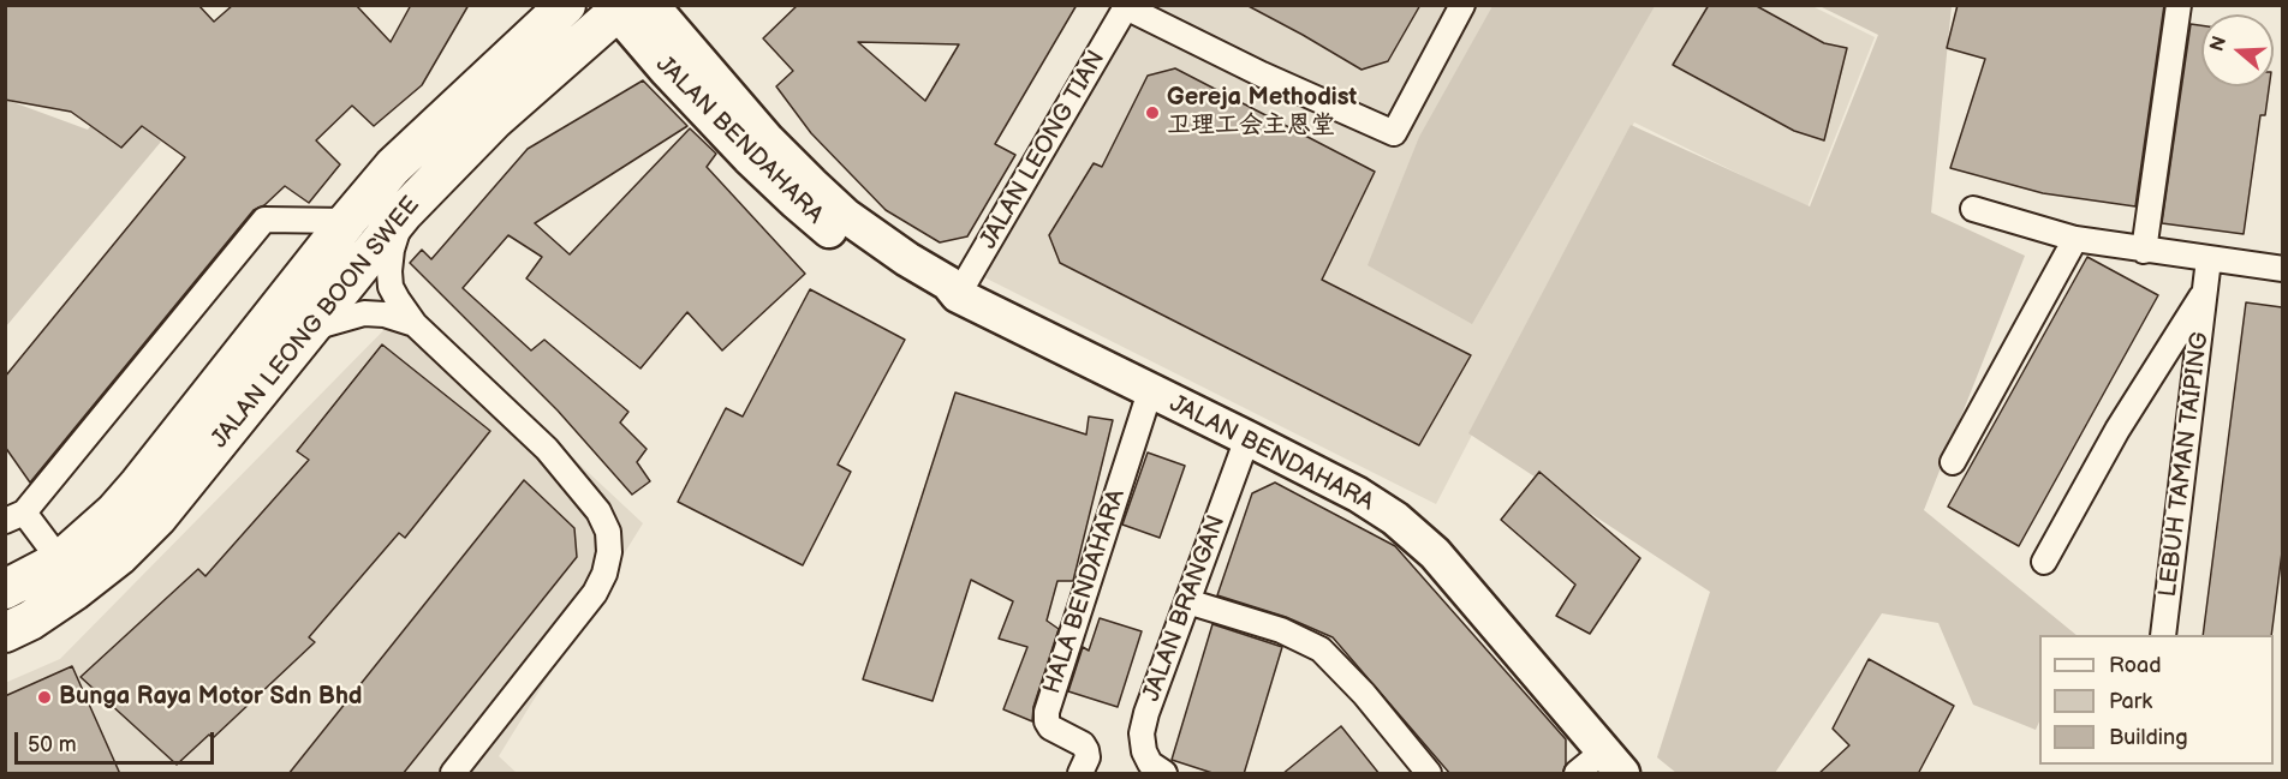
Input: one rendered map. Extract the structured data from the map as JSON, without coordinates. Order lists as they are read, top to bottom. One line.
{"streets":{"main road":["JALAN BENDAHARA","JALAN LEONG BOON SWEE"],"street":["JALAN LEONG TIAN","LEBUH TAMAN TAIPING","HALA BENDAHARA","JALAN BRANGAN"]},"crossings":[["JALAN BENDAHARA","JALAN LEONG TIAN"],["JALAN BENDAHARA","JALAN LEONG BOON SWEE"],["JALAN BENDAHARA","HALA BENDAHARA"],["JALAN BENDAHARA","JALAN BRANGAN"]],"places":["Gereja Methodist 卫理工会主恩堂","Bunga Raya Motor Sdn Bhd"],"legend":["Road","Park","Building"],"scale_bar":"50 m","north":"left"}
